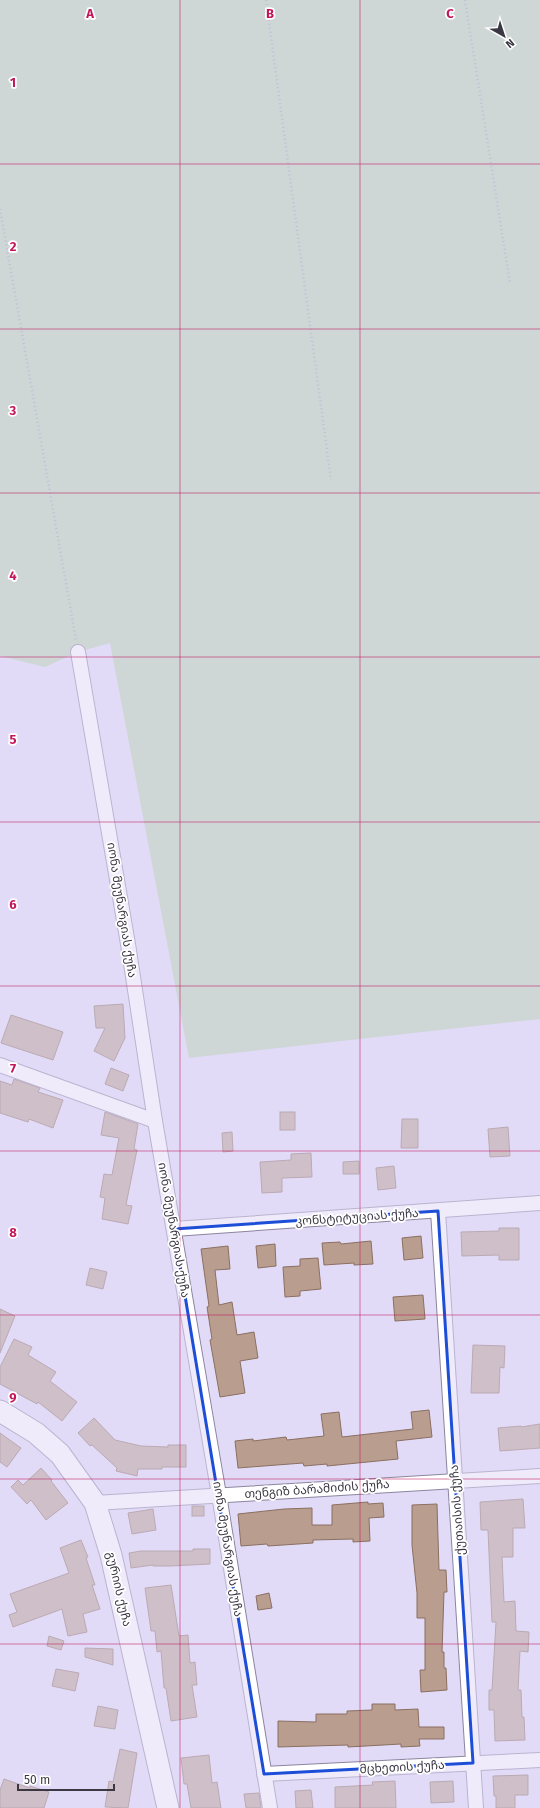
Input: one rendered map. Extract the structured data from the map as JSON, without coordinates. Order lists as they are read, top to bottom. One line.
{"streets":{"highway":["გურიის ქუჩა"],"street":["იონა მეუნარგიას ქუჩა","კონსტიტუციას ქუჩა","თენგიზ ბარამიძის ქუჩა","ქუთაისის ქუჩა","მცხეთის ქუჩა"]},"crossings":[["იონა მეუნარგიას ქუჩა","კონსტიტუციას ქუჩა"],["იონა მეუნარგიას ქუჩა","თენგიზ ბარამიძის ქუჩა"],["იონა მეუნარგიას ქუჩა","მცხეთის ქუჩა"],["კონსტიტუციას ქუჩა","ქუთაისის ქუჩა"],["თენგიზ ბარამიძის ქუჩა","ქუთაისის ქუჩა"],["თენგიზ ბარამიძის ქუჩა","გურიის ქუჩა"],["ქუთაისის ქუჩა","მცხეთის ქუჩა"]],"scale_bar":"50 m","north":"bottom right","grid":{"columns":["A","B","C"],"rows":["1","2","3","4","5","6","7","8","9"]}}
